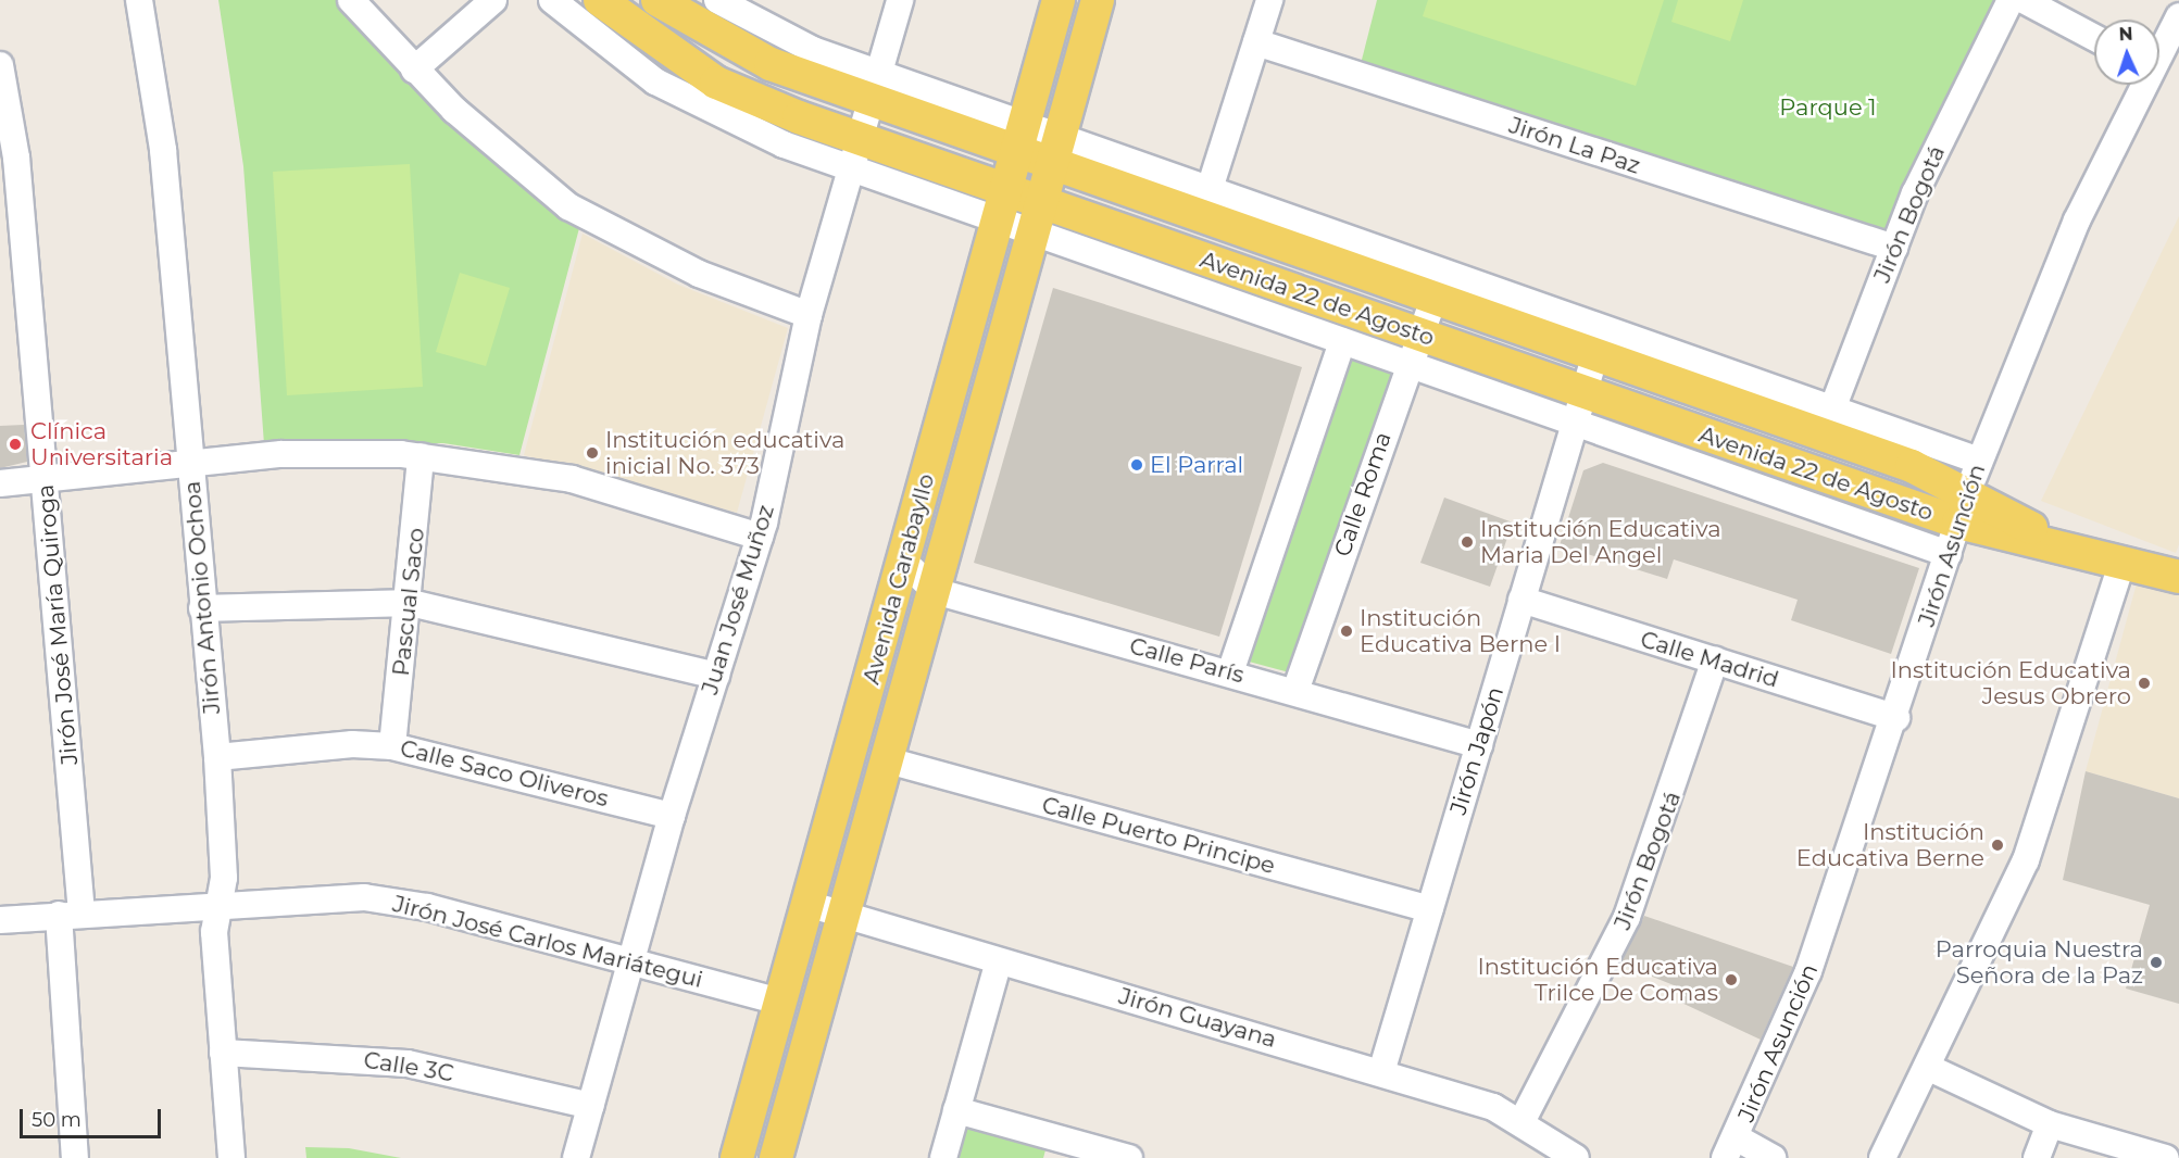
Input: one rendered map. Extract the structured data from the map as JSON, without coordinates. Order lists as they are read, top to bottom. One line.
{"streets":{"main road":["Avenida 22 de Agosto","Avenida Carabayllo"],"street":["Jirón La Paz","Jirón Bogotá","Calle Roma","Jirón Asunción","Jirón Antonio Ochoa","Juan José Muñoz","Pascual Saco","Jirón José María Quiroga","Calle Madrid","Calle París","Jirón Japón","Calle Saco Oliveros","Calle Puerto Principe","Jirón José Carlos Mariátegui","Jirón Guayana","Calle 3C"]},"crossings":[["Jirón La Paz","Jirón Bogotá"],["Jirón Bogotá","Avenida 22 de Agosto"],["Jirón Bogotá","Calle Madrid"],["Jirón Bogotá","Jirón Guayana"],["Avenida 22 de Agosto","Calle Roma"],["Avenida 22 de Agosto","Jirón Asunción"],["Avenida 22 de Agosto","Avenida Carabayllo"],["Avenida 22 de Agosto","Juan José Muñoz"],["Avenida 22 de Agosto","Jirón Japón"],["Calle Roma","Calle París"],["Jirón Asunción","Calle Madrid"],["Avenida Carabayllo","Calle París"],["Avenida Carabayllo","Calle Puerto Principe"],["Avenida Carabayllo","Jirón José Carlos Mariátegui"],["Avenida Carabayllo","Jirón Guayana"],["Jirón Antonio Ochoa","Calle Saco Oliveros"],["Jirón Antonio Ochoa","Jirón José Carlos Mariátegui"],["Jirón Antonio Ochoa","Calle 3C"],["Juan José Muñoz","Calle Saco Oliveros"],["Juan José Muñoz","Jirón José Carlos Mariátegui"],["Juan José Muñoz","Calle 3C"],["Pascual Saco","Calle Saco Oliveros"],["Jirón José María Quiroga","Jirón José Carlos Mariátegui"],["Calle Madrid","Jirón Japón"],["Calle París","Jirón Japón"],["Jirón Japón","Calle Puerto Principe"],["Jirón Japón","Jirón Guayana"]],"parks":["Parque 1"],"places":["Clínica Universitaria","Institución educativa inicial No. 373","El Parral","Institución Educativa Maria Del Angel","Institución Educativa Berne I","Institución Educativa Jesus Obrero","Institución Educativa Berne","Parroquia Nuestra Señora de la Paz","Institución Educativa Trilce De Comas"],"scale_bar":"50 m","north":"top"}
